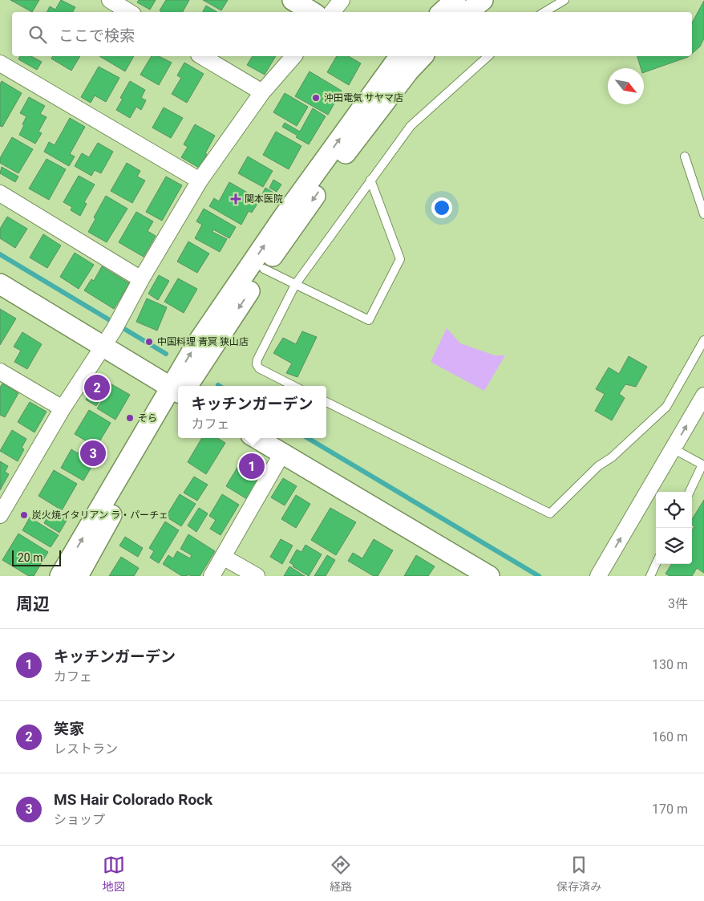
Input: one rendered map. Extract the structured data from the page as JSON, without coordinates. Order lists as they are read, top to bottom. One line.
{"places":{"other":["沖田電気 サヤマ店","中国料理 青冥 狭山店","そら","炭火焼イタリアン ラ・パーチェ"],"health":["関本医院"]},"scale_bar":"20 m","north":"bottom right","page":{"search":"ここで検索","pins":["2","3","1"],"popup":["キッチンガーデン","カフェ"],"scale":"20 m","heading":["周辺","3件"],"list":[{"mark":"1","name":"キッチンガーデン","note":"カフェ","value":"130 m"},{"mark":"2","name":"笑家","note":"レストラン","value":"160 m"},{"mark":"3","name":"MS Hair Colorado Rock","note":"ショップ","value":"170 m"}],"nav":["地図","経路","保存済み"]}}
